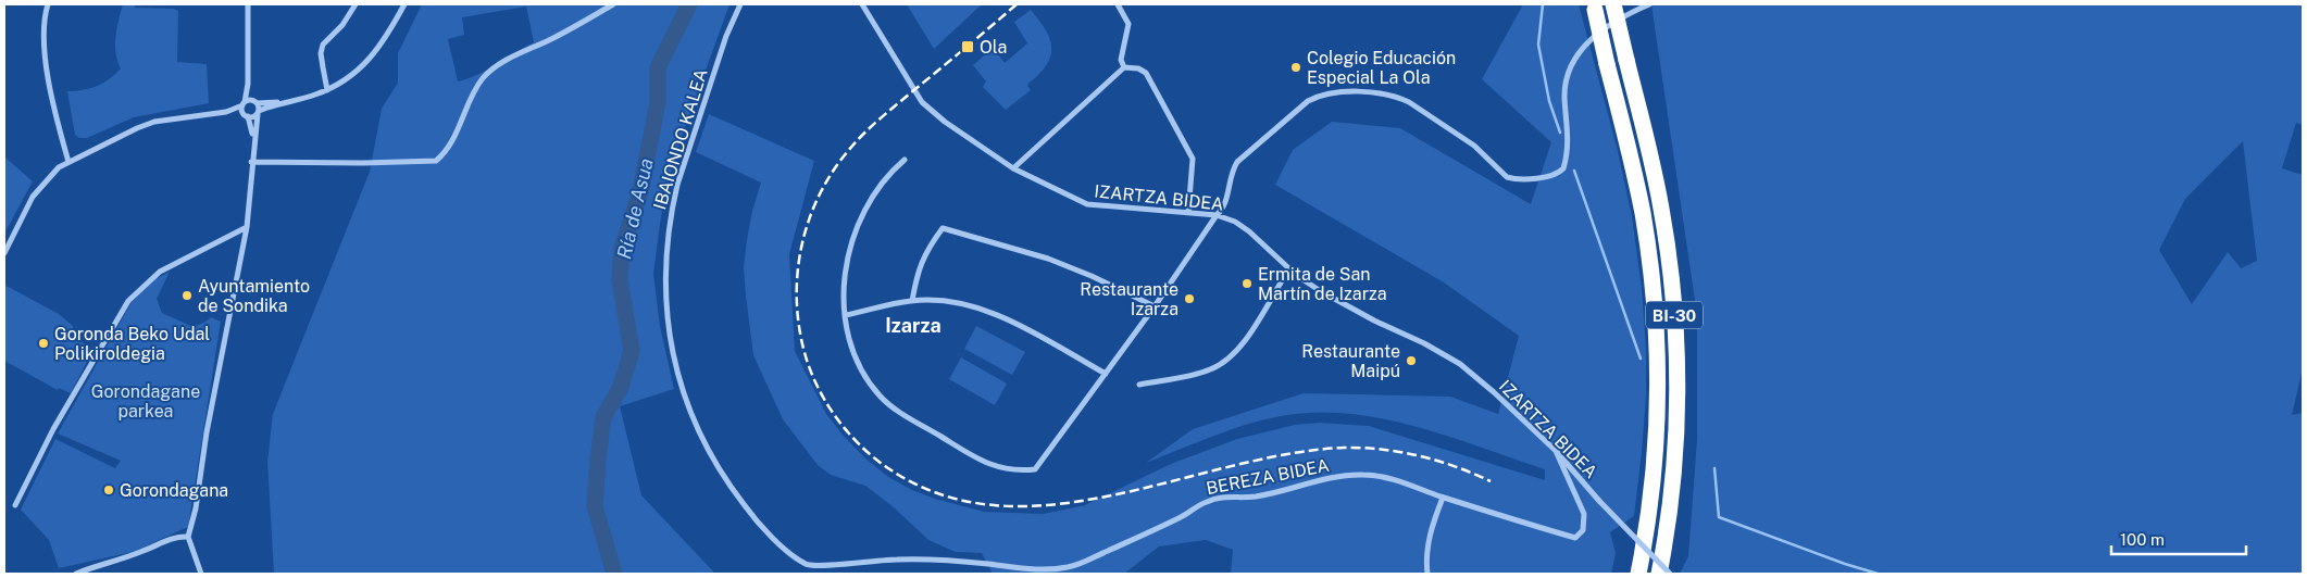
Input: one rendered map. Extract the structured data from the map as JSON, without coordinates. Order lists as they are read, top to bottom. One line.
{"streets":{"highway":["BI-30"],"street":["IBAIONDO KALEA","IZARTZA BIDEA","BEREZA BIDEA"]},"crossings":[["IBAIONDO KALEA","BEREZA BIDEA"],["IZARTZA BIDEA","BEREZA BIDEA"]],"districts":["Izarza"],"water":["Ría de Asua"],"parks":["Gorondagane parkea"],"places":{"transit":["Ola"],"other":["Colegio Educación Especial La Ola","Ermita de San Martín de Izarza","Ayuntamiento de Sondika","Restaurante Izarza","Goronda Beko Udal Polikiroldegia","Restaurante Maipú","Gorondagana"]},"scale_bar":"100 m"}
